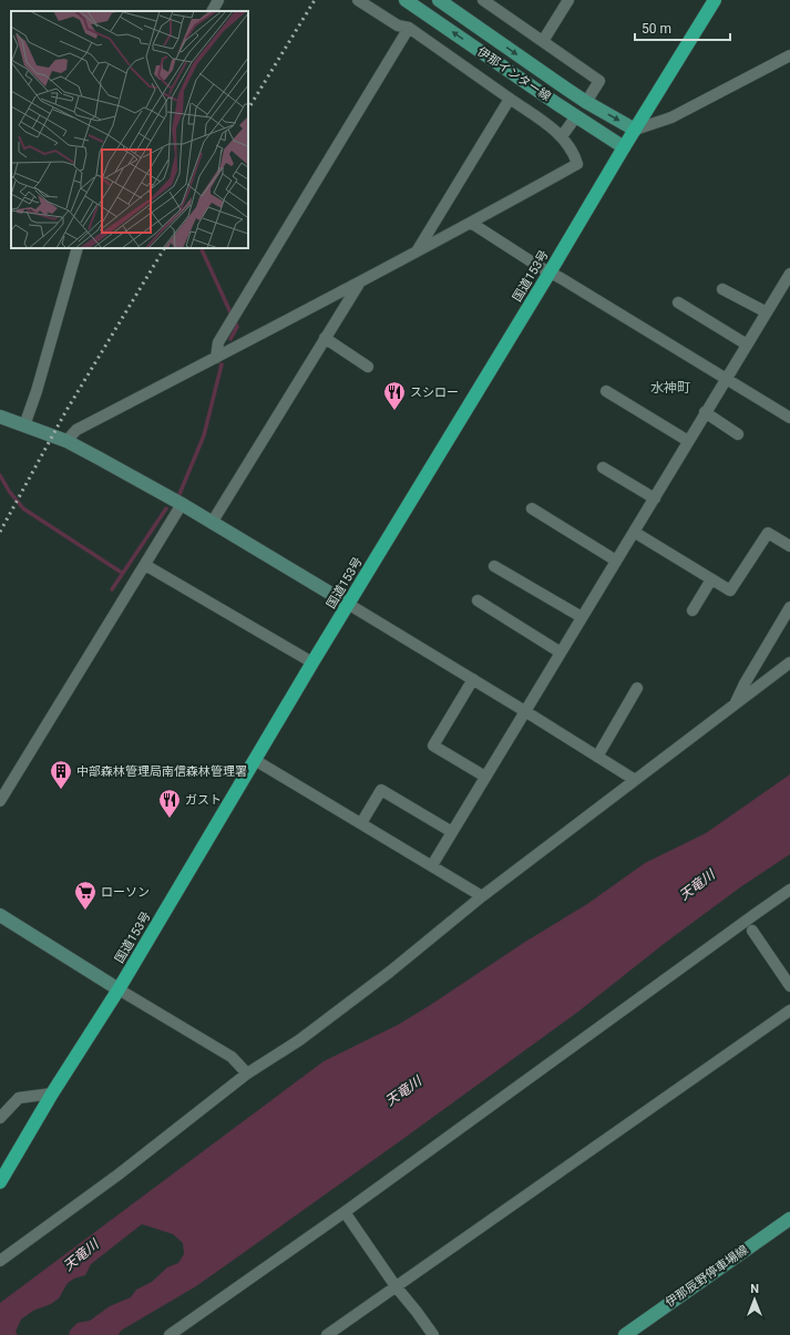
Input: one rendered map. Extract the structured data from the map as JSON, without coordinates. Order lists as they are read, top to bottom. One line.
{"streets":{"highway":["国道153号"],"main road":["伊那インター線","伊那辰野停車場線"]},"crossings":[["伊那インター線","国道153号"]],"districts":["水神町"],"water":["天竜川"],"places":{"restaurant":["スシロー","ガスト"],"building":["中部森林管理局南信森林管理署"],"supermarket":["ローソン"]},"scale_bar":"50 m","north":"top"}
